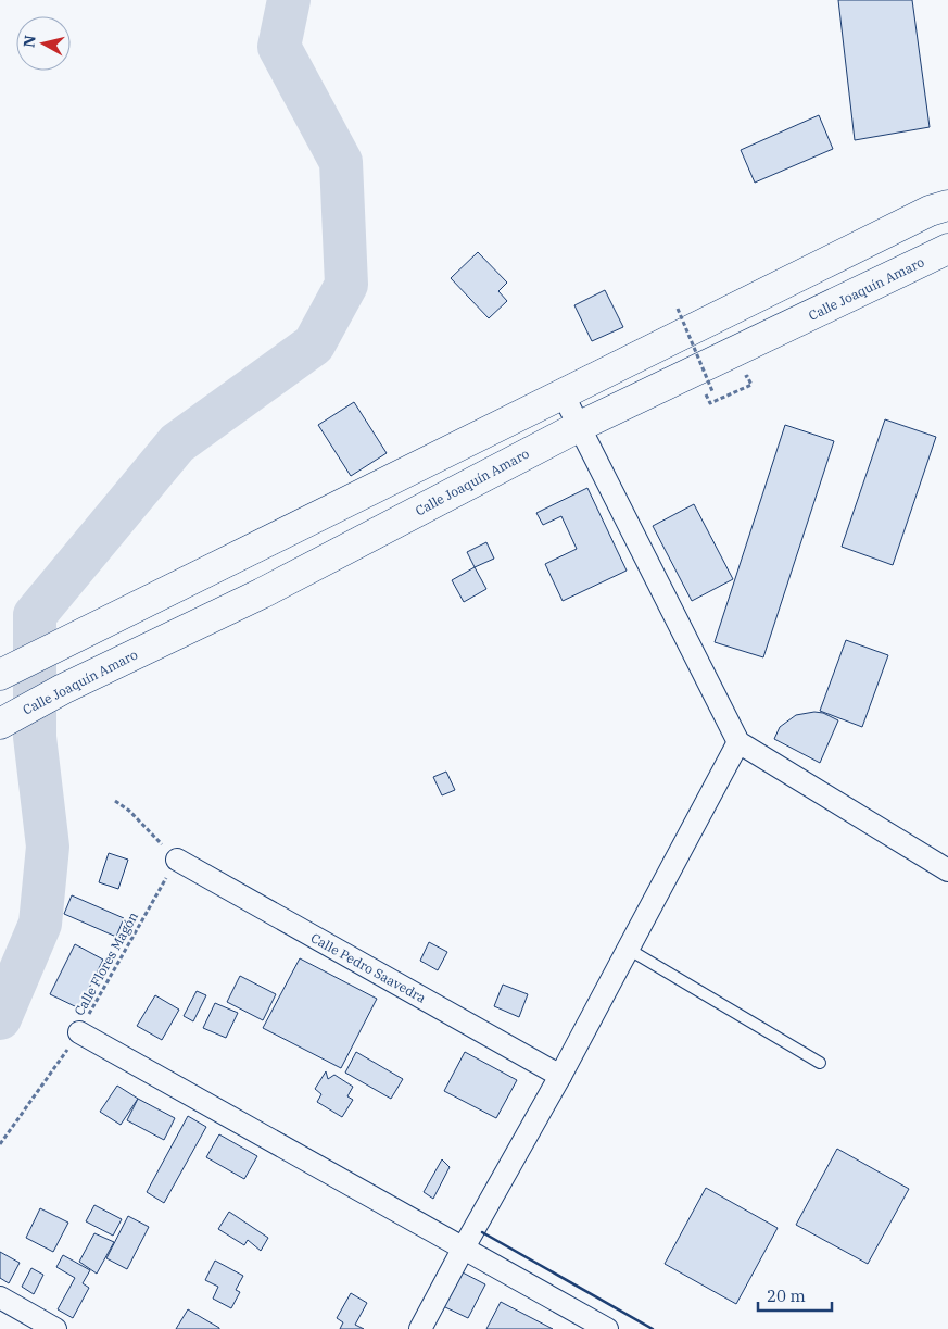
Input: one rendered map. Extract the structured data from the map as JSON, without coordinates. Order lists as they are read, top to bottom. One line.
{"streets":{"main road":["Calle Joaquín Amaro"],"street":["Calle Pedro Saavedra"],"path":["Calle Flores Magón"]},"crossings":[["Calle Flores Magón","Calle Pedro Saavedra"]],"scale_bar":"20 m","north":"left"}
